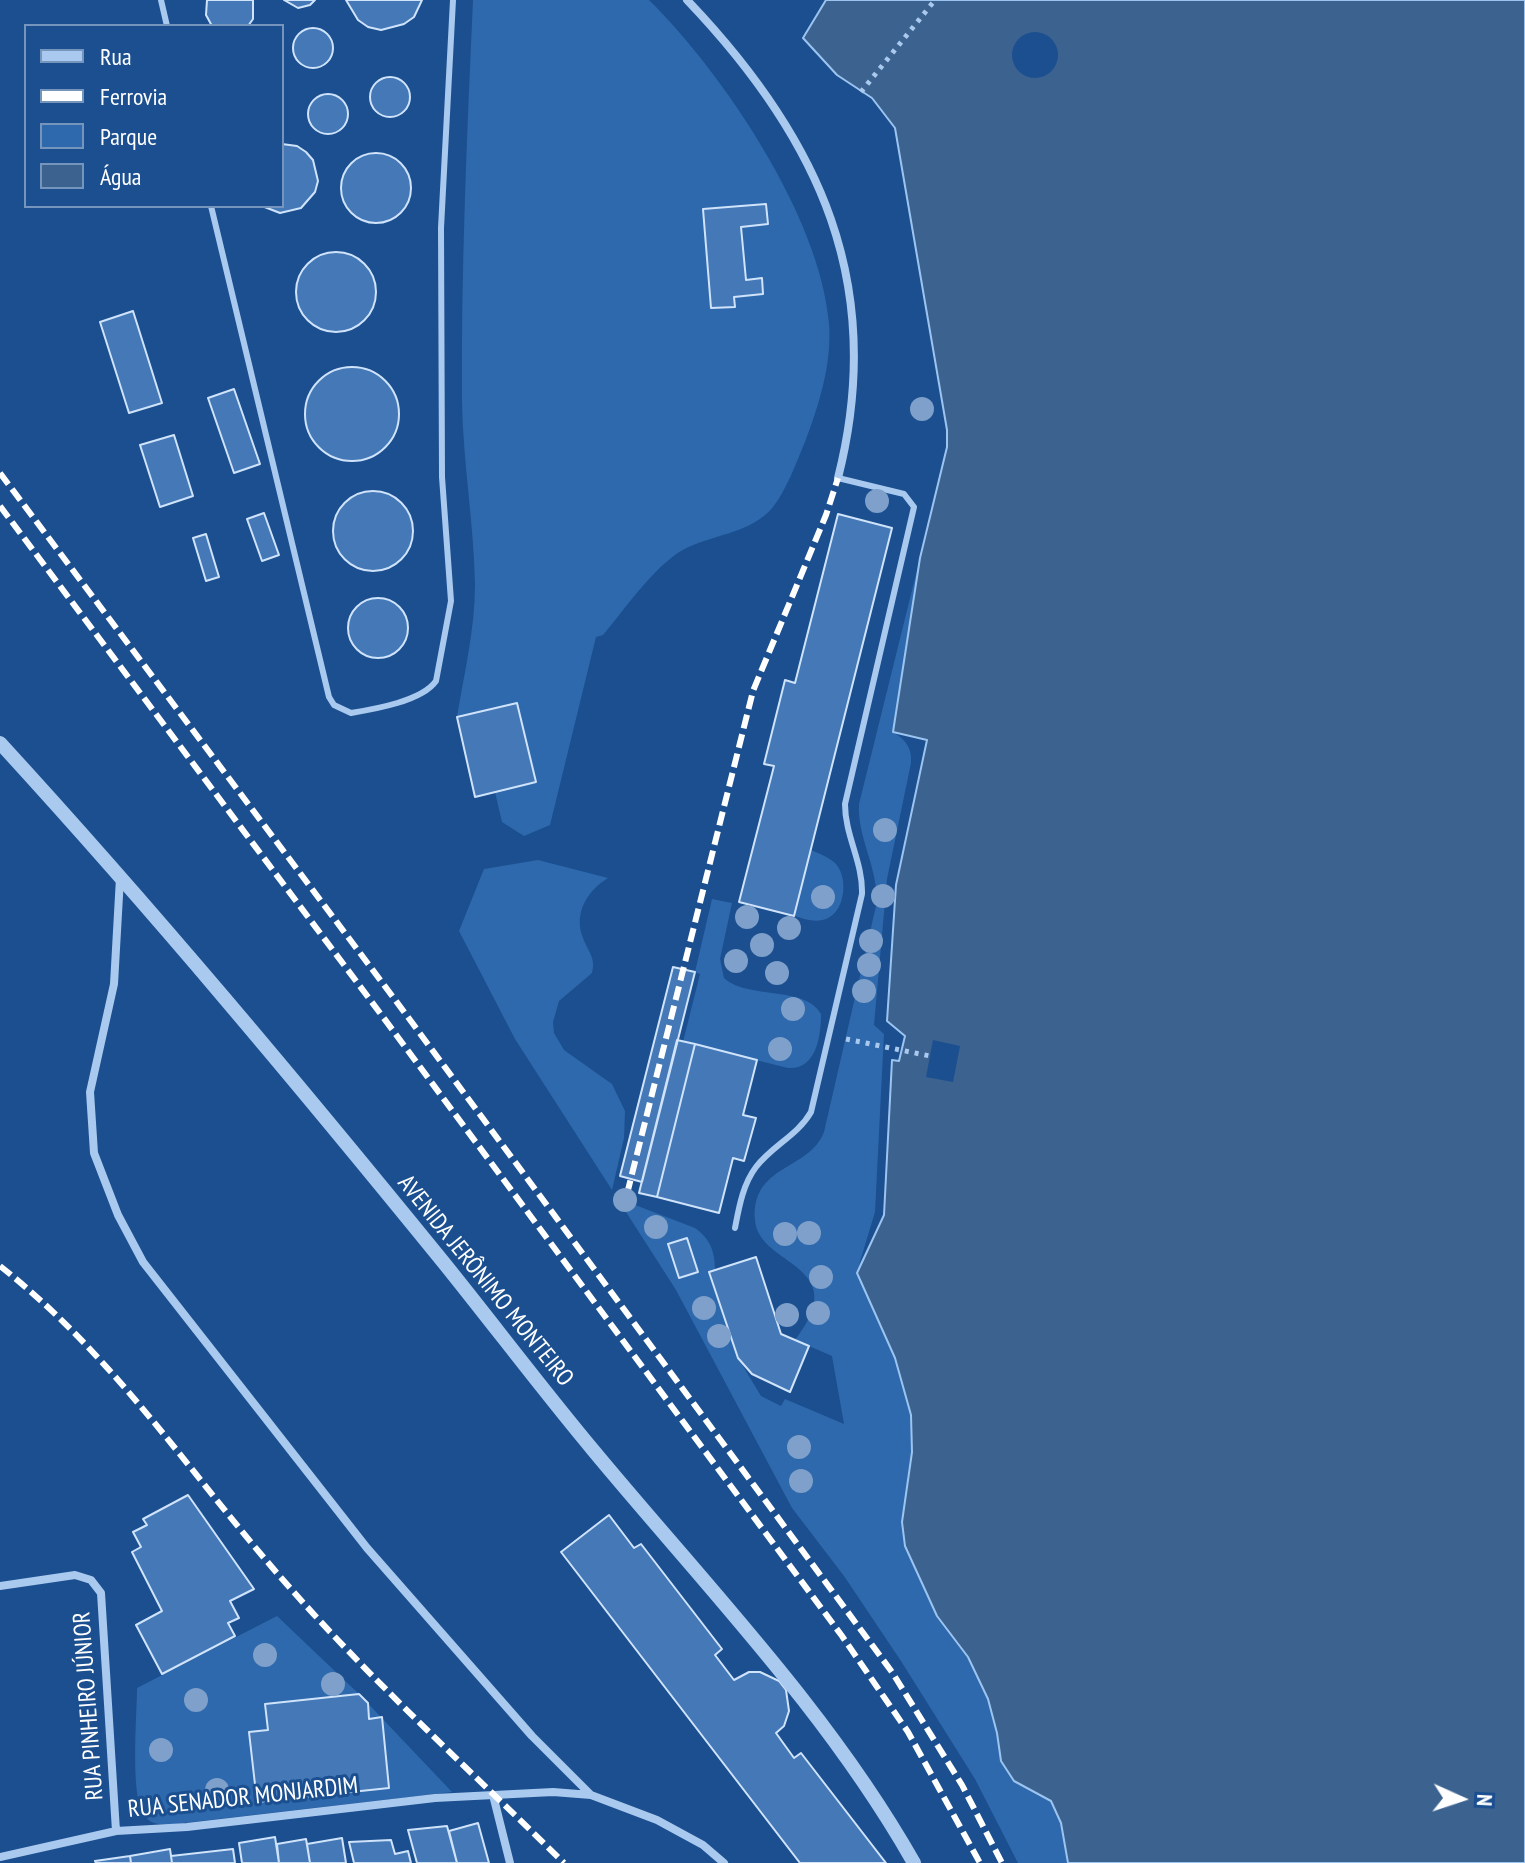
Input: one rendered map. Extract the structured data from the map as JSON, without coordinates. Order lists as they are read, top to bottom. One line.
{"streets":{"street":["AVENIDA JERÔNIMO MONTEIRO","RUA PINHEIRO JÚNIOR","RUA SENADOR MONJARDIM"]},"crossings":[["RUA PINHEIRO JÚNIOR","RUA SENADOR MONJARDIM"]],"legend":["Rua","Ferrovia","Parque","Água"],"north":"right"}
